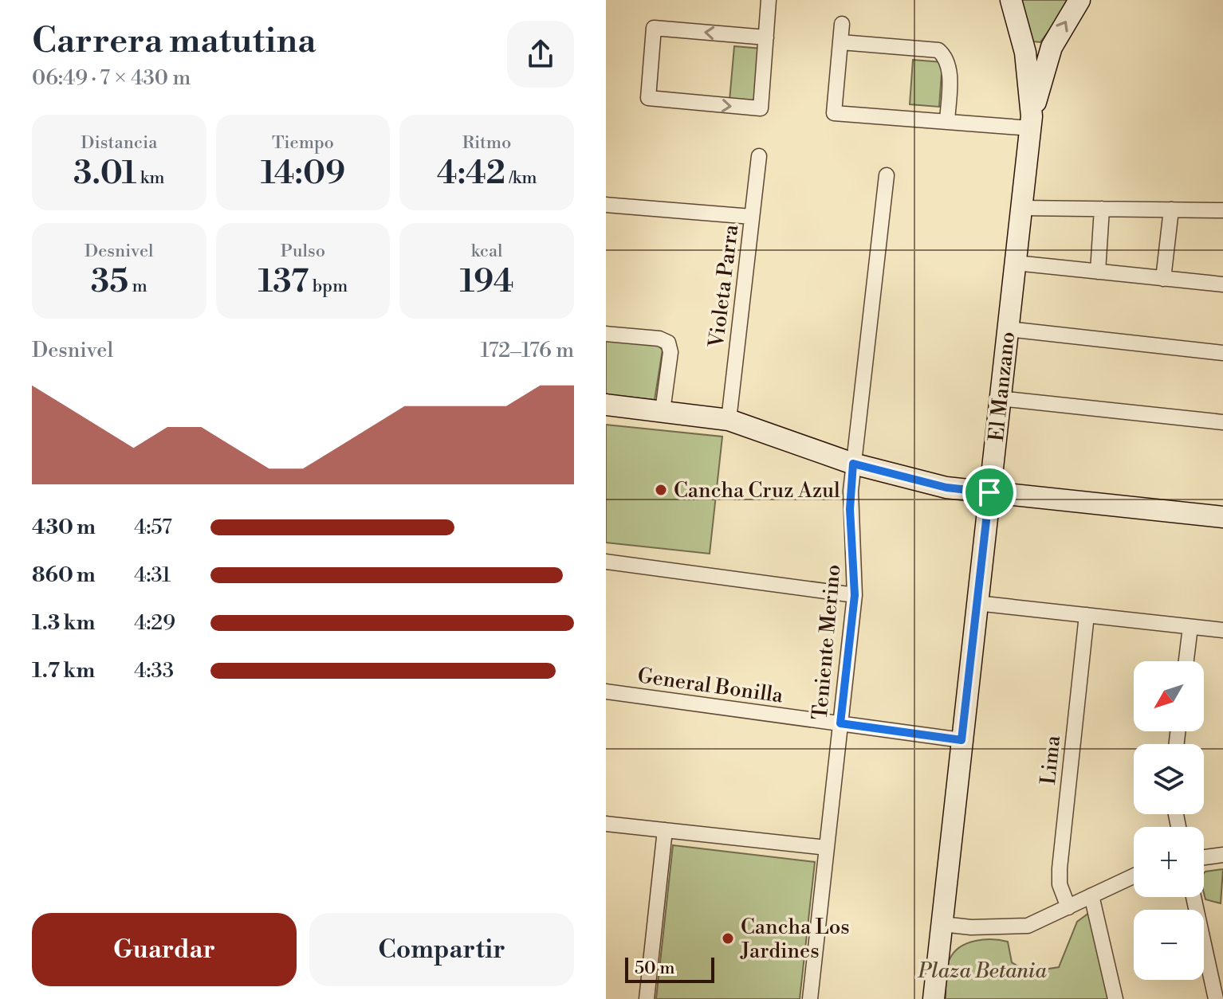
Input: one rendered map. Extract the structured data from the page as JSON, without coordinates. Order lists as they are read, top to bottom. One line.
{"streets":{"street":["Violeta Parra","El Manzano","Teniente Merino","General Bonilla","Lima"]},"crossings":[["El Manzano","General Bonilla"],["Teniente Merino","General Bonilla"]],"parks":["Plaza Betania"],"places":["Cancha Cruz Azul","Cancha Los Jardines"],"scale_bar":"50 m","north":"bottom left","page":{"heading":["Carrera matutina","06:49 · 7 × 430 m"],"stats":[["Distancia","3.01 km"],["Tiempo","14:09"],["Ritmo","4:42 /km"],["Desnivel","35 m"],["Pulso","137 bpm"],["kcal","194"]],"chart":["Desnivel","172–176 m"],"list":[{"name":"430 m","note":"4:57"},{"name":"860 m","note":"4:31"},{"name":"1.3 km","note":"4:29"},{"name":"1.7 km","note":"4:33"}],"map_buttons":["+","−"],"buttons":["Guardar","Compartir"],"scale":"50 m"}}
